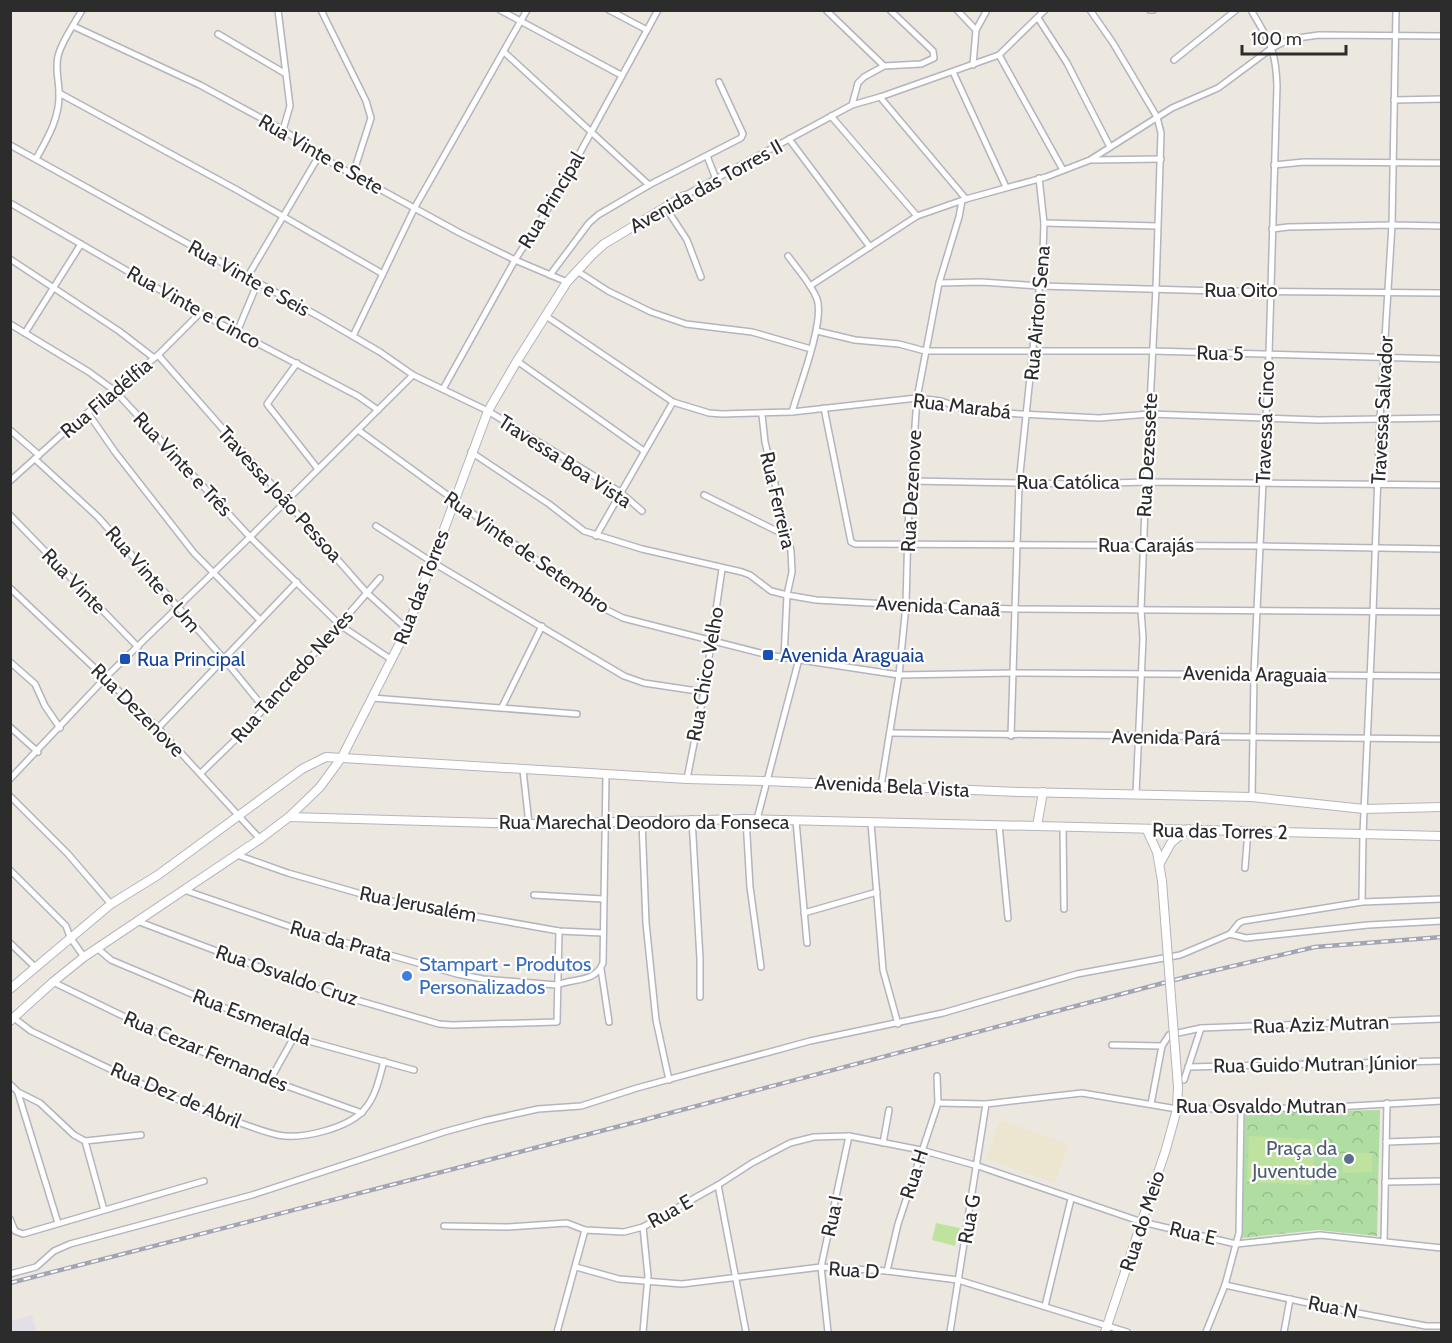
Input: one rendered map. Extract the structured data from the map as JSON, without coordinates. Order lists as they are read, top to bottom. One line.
{"streets":{"street":["Rua Vinte e Sete","Avenida das Torres II","Rua Principal","Rua Vinte e Seis","Rua Oito","Rua Vinte e Cinco","Rua Airton Sena","Rua 5","Rua Filadélfia","Rua Marabá","Travessa Salvador","Travessa Cinco","Rua Dezessete","Travessa Boa Vista","Rua Vinte e Três","Rua Católica","Rua Dezenove","Travessa João Pessoa","Rua Ferreira","Rua Carajás","Rua Vinte de Setembro","Rua Vinte e Um","Rua Vinte","Rua das Torres","Avenida Canaã","Rua Chico Velho","Avenida Araguaia","Rua Tancredo Neves","Avenida Pará","Avenida Bela Vista","Rua Marechal Deodoro da Fonseca","Rua das Torres 2","Rua Jerusalém","Rua da Prata","Rua Osvaldo Cruz","Rua Esmeralda","Rua Aziz Mutran","Rua Cezar Fernandes","Rua Guido Mutran Júnior","Rua Dez de Abril","Rua Osvaldo Mutran","Rua H","Rua E","Rua I","Rua G","Rua do Meio","Rua D","Rua N"]},"crossings":[["Rua Vinte e Sete","Avenida das Torres II"],["Rua Vinte e Sete","Rua Principal"],["Avenida das Torres II","Rua Vinte e Seis"],["Avenida das Torres II","Rua Marabá"],["Avenida das Torres II","Travessa Boa Vista"],["Avenida das Torres II","Rua das Torres"],["Rua Principal","Rua Vinte e Seis"],["Rua Vinte e Seis","Travessa Boa Vista"],["Rua Vinte e Seis","Rua das Torres"],["Rua Oito","Rua Airton Sena"],["Rua Oito","Travessa Salvador"],["Rua Oito","Travessa Cinco"],["Rua Oito","Rua Dezessete"],["Rua Oito","Rua Dezenove"],["Rua Vinte e Cinco","Rua Filadélfia"],["Rua Airton Sena","Rua 5"],["Rua Airton Sena","Rua Marabá"],["Rua Airton Sena","Rua Católica"],["Rua Airton Sena","Rua Carajás"],["Rua Airton Sena","Avenida Canaã"],["Rua Airton Sena","Avenida Araguaia"],["Rua Airton Sena","Avenida Pará"],["Rua 5","Travessa Salvador"],["Rua 5","Travessa Cinco"],["Rua 5","Rua Dezessete"],["Rua 5","Rua Dezenove"],["Rua Filadélfia","Rua Vinte e Três"],["Rua Filadélfia","Travessa João Pessoa"],["Rua Filadélfia","Rua Vinte e Um"],["Rua Marabá","Travessa Salvador"],["Rua Marabá","Travessa Cinco"],["Rua Marabá","Rua Dezessete"],["Rua Marabá","Rua Dezenove"],["Rua Marabá","Rua Ferreira"],["Rua Marabá","Rua Carajás"],["Travessa Salvador","Rua Católica"],["Travessa Salvador","Rua Carajás"],["Travessa Salvador","Avenida Canaã"],["Travessa Salvador","Avenida Araguaia"],["Travessa Salvador","Avenida Pará"],["Travessa Salvador","Avenida Bela Vista"],["Travessa Salvador","Rua das Torres 2"],["Travessa Cinco","Rua Católica"],["Travessa Cinco","Rua Carajás"],["Travessa Cinco","Avenida Canaã"],["Travessa Cinco","Avenida Araguaia"],["Travessa Cinco","Avenida Pará"],["Travessa Cinco","Avenida Bela Vista"],["Rua Dezessete","Rua Católica"],["Rua Dezessete","Rua Carajás"],["Rua Dezessete","Avenida Canaã"],["Rua Dezessete","Avenida Araguaia"],["Rua Dezessete","Avenida Pará"],["Rua Dezessete","Avenida Bela Vista"],["Travessa Boa Vista","Rua das Torres"],["Rua Vinte e Três","Rua das Torres"],["Rua Vinte e Três","Rua Tancredo Neves"],["Rua Católica","Rua Dezenove"],["Rua Dezenove","Rua Carajás"],["Rua Dezenove","Rua das Torres"],["Rua Dezenove","Avenida Canaã"],["Rua Dezenove","Avenida Araguaia"],["Rua Dezenove","Rua Tancredo Neves"],["Rua Dezenove","Avenida Pará"],["Rua Dezenove","Avenida Bela Vista"],["Travessa João Pessoa","Rua das Torres"],["Travessa João Pessoa","Rua Tancredo Neves"],["Rua Ferreira","Avenida Canaã"],["Rua Ferreira","Avenida Araguaia"],["Rua Vinte de Setembro","Rua das Torres"],["Rua Vinte de Setembro","Rua Chico Velho"],["Rua Vinte de Setembro","Avenida Araguaia"],["Rua Vinte e Um","Rua Tancredo Neves"],["Rua das Torres","Avenida Canaã"],["Rua das Torres","Avenida Bela Vista"],["Rua das Torres","Rua Marechal Deodoro da Fonseca"],["Rua das Torres","Rua Jerusalém"],["Rua das Torres","Rua da Prata"],["Rua das Torres","Rua Osvaldo Cruz"],["Rua das Torres","Rua Esmeralda"],["Rua das Torres","Rua Cezar Fernandes"],["Rua das Torres","Rua Dez de Abril"],["Avenida Canaã","Rua Chico Velho"],["Rua Chico Velho","Avenida Araguaia"],["Rua Chico Velho","Avenida Bela Vista"],["Rua Marechal Deodoro da Fonseca","Rua das Torres 2"],["Rua das Torres 2","Rua do Meio"],["Rua da Prata","Rua Osvaldo Cruz"],["Rua Cezar Fernandes","Rua Dez de Abril"],["Rua Osvaldo Mutran","Rua H"],["Rua Osvaldo Mutran","Rua G"],["Rua Osvaldo Mutran","Rua do Meio"],["Rua H","Rua E"],["Rua H","Rua D"],["Rua E","Rua I"],["Rua E","Rua G"],["Rua E","Rua do Meio"],["Rua I","Rua D"],["Rua G","Rua D"],["Rua do Meio","Rua D"]],"places":{"transit":["Avenida Araguaia","Rua Principal"],"other":["Stampart - Produtos Personalizados","Praça da Juventude"]},"scale_bar":"100 m"}
